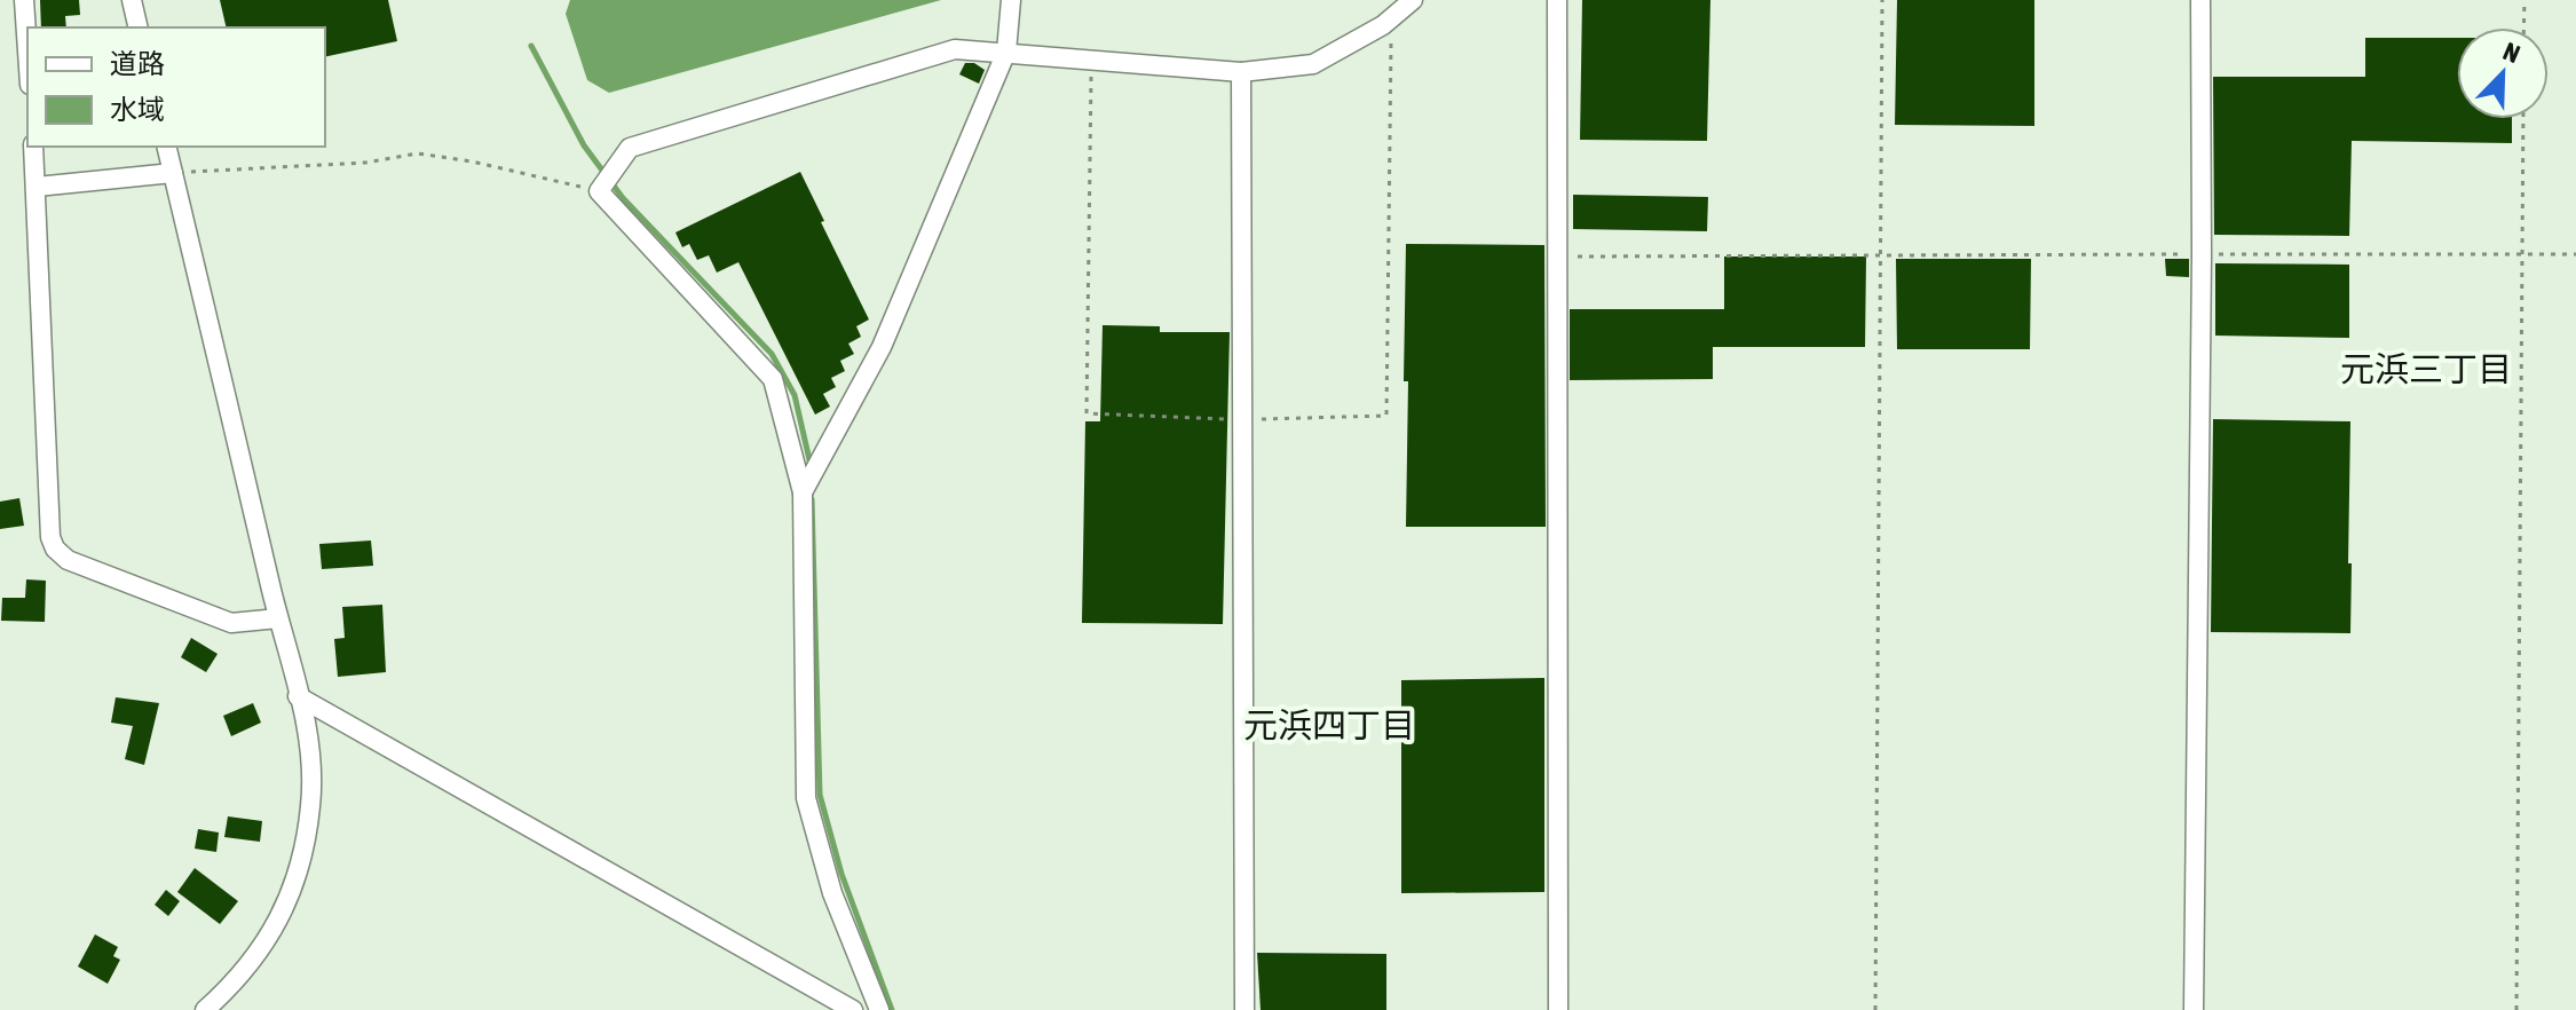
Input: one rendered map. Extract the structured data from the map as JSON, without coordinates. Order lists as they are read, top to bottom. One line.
{"districts":["元浜三丁目","元浜四丁目"],"legend":["道路","水域"],"north":"top right"}
